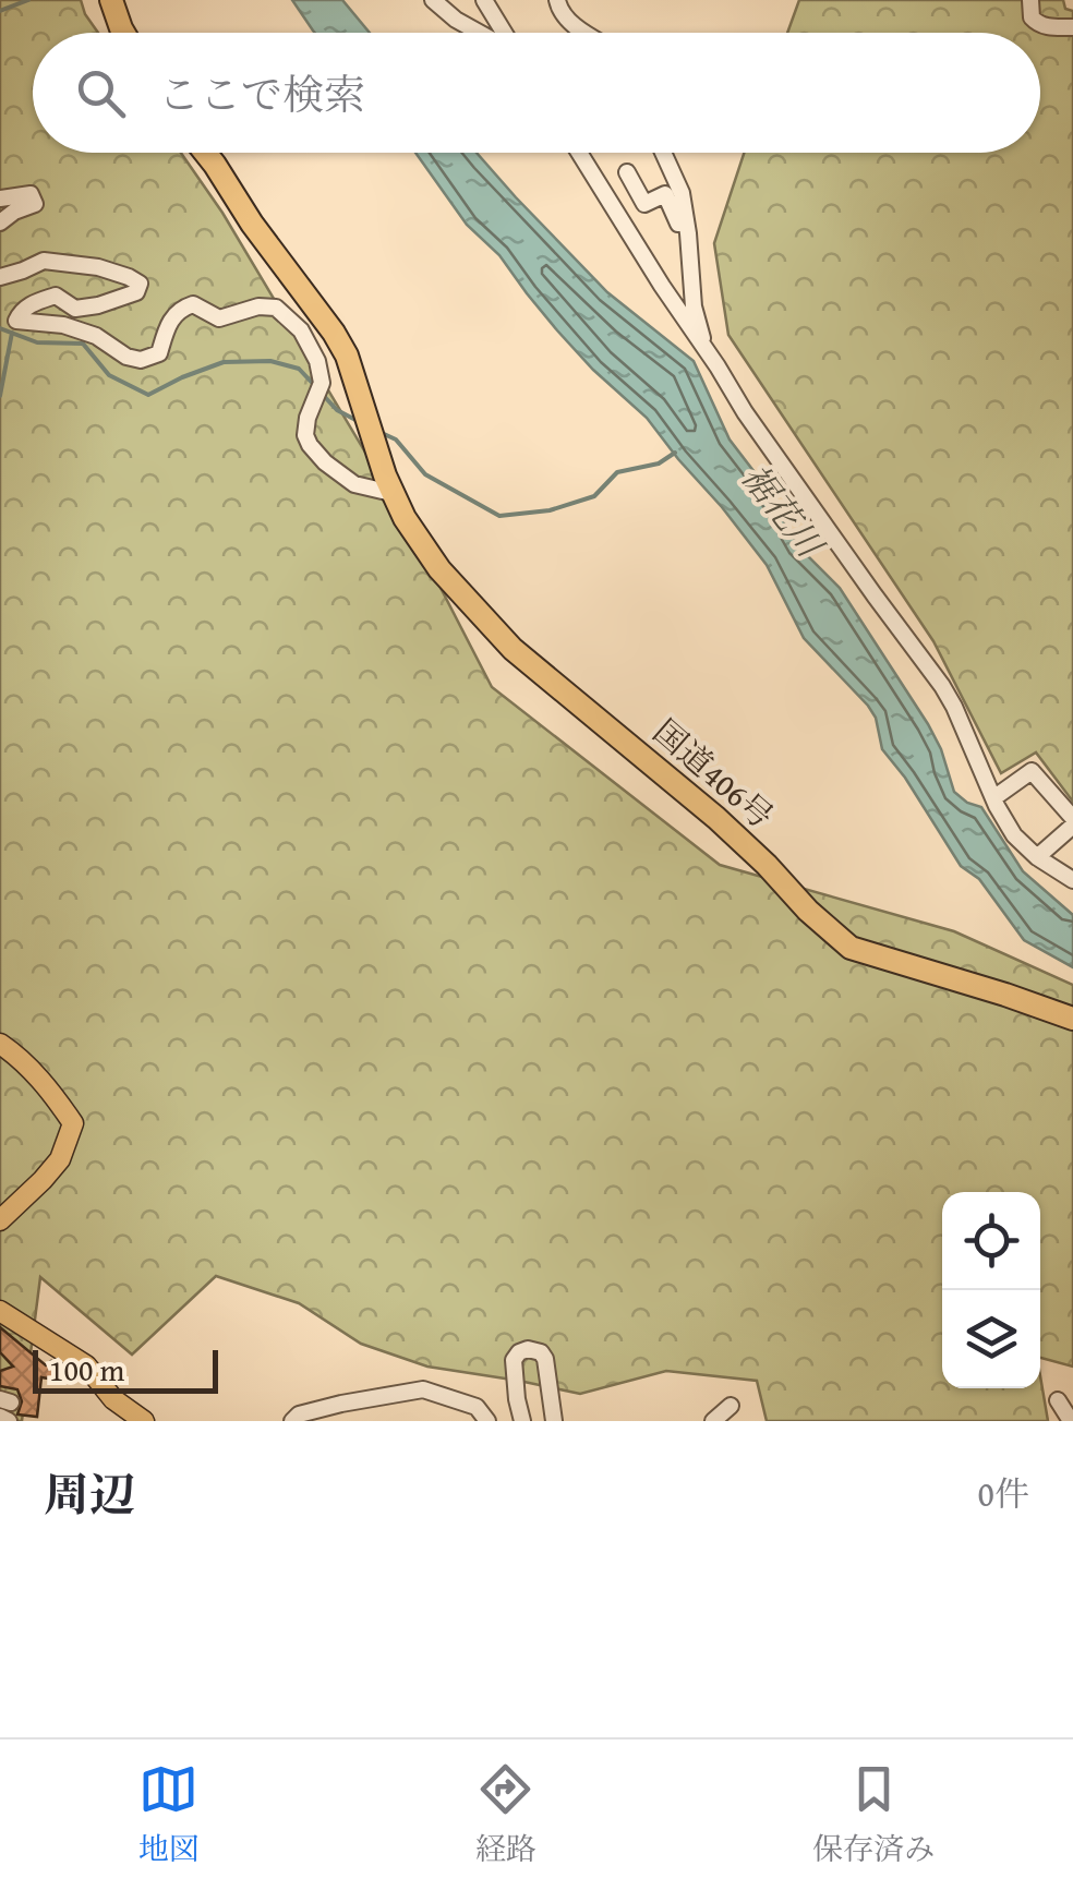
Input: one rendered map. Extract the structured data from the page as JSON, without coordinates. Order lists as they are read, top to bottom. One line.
{"streets":{"highway":["国道406号"]},"water":["裾花川"],"scale_bar":"100 m","page":{"search":"ここで検索","scale":"100 m","heading":["周辺","0件"],"nav":["地図","経路","保存済み"]}}
